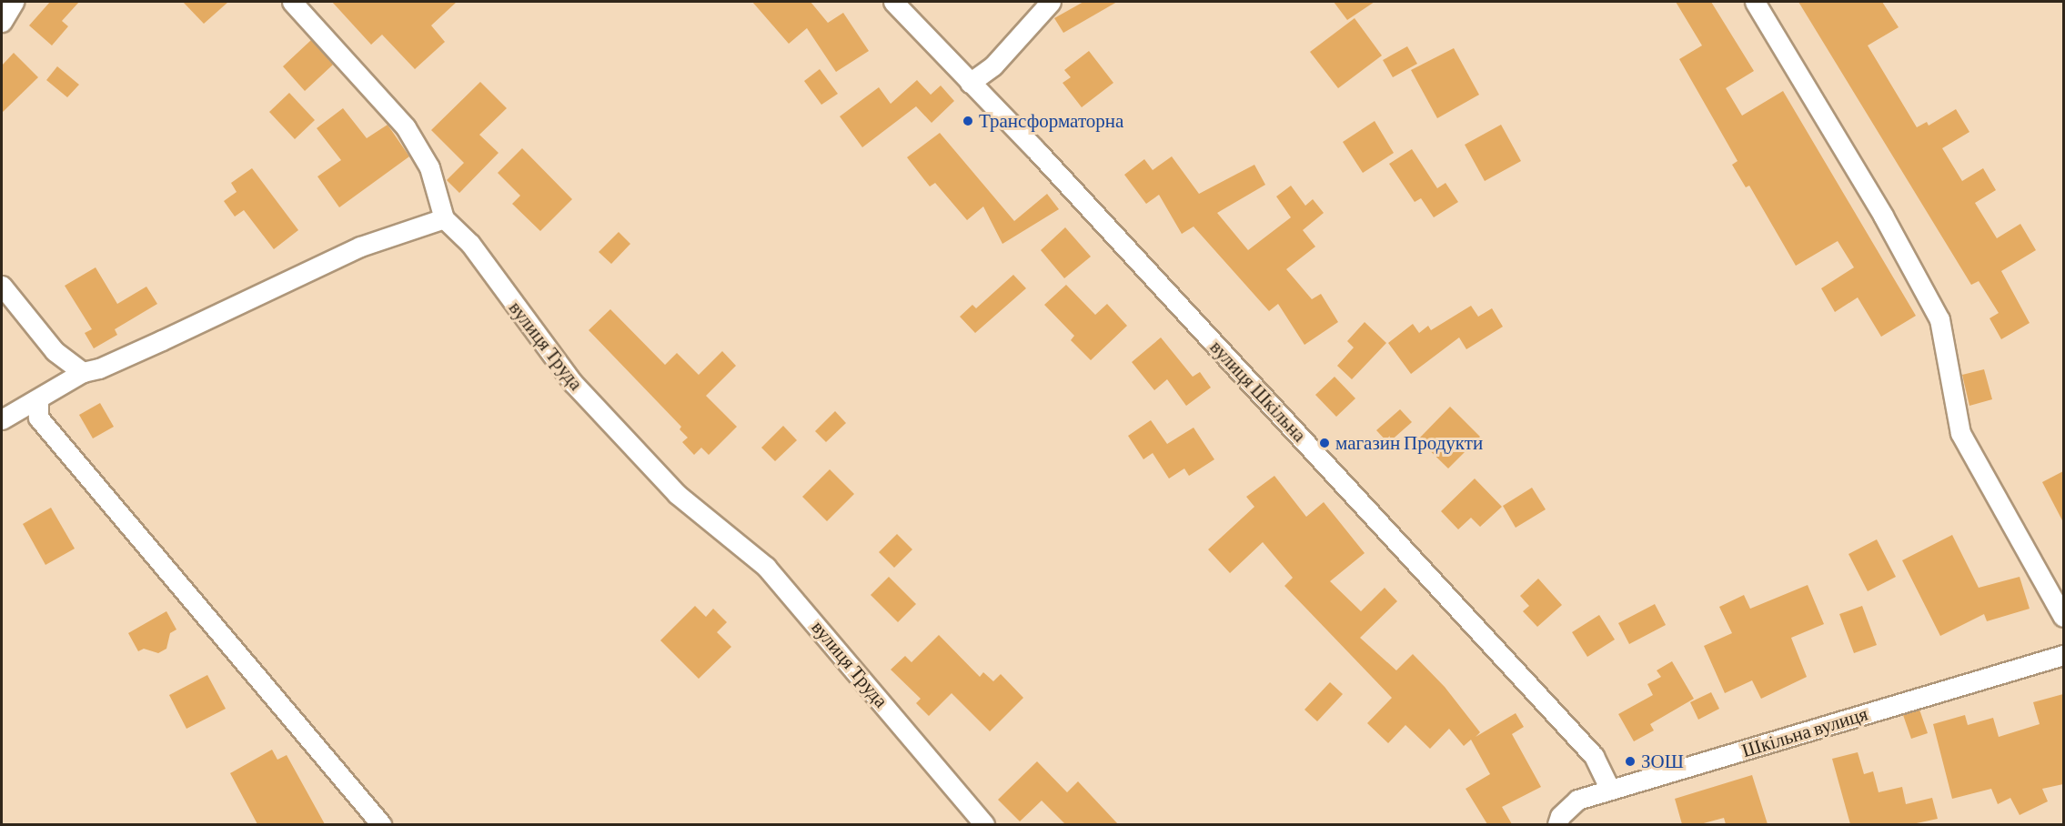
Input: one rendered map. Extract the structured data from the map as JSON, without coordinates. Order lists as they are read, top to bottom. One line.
{"streets":{"street":["вулиця Труда","вулиця Шкільна","Шкільна вулиця"]},"crossings":[["вулиця Шкільна","Шкільна вулиця"]],"places":["Трансформаторна","магазин Продукти","ЗОШ"]}
